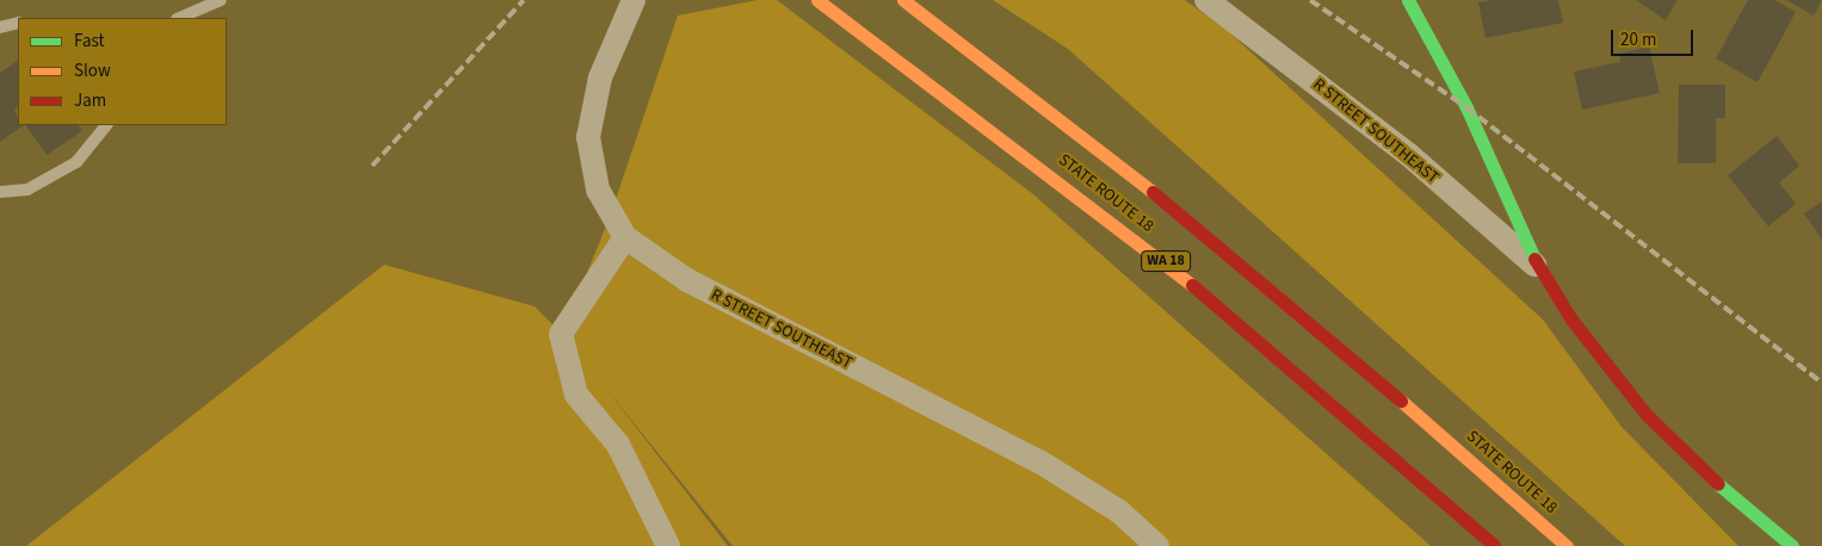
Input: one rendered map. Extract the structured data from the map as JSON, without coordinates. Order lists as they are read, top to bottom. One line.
{"streets":{"main road":["STATE ROUTE 18","WA 18"],"street":["R STREET SOUTHEAST"]},"legend":["Fast","Slow","Jam"],"scale_bar":"20 m"}
